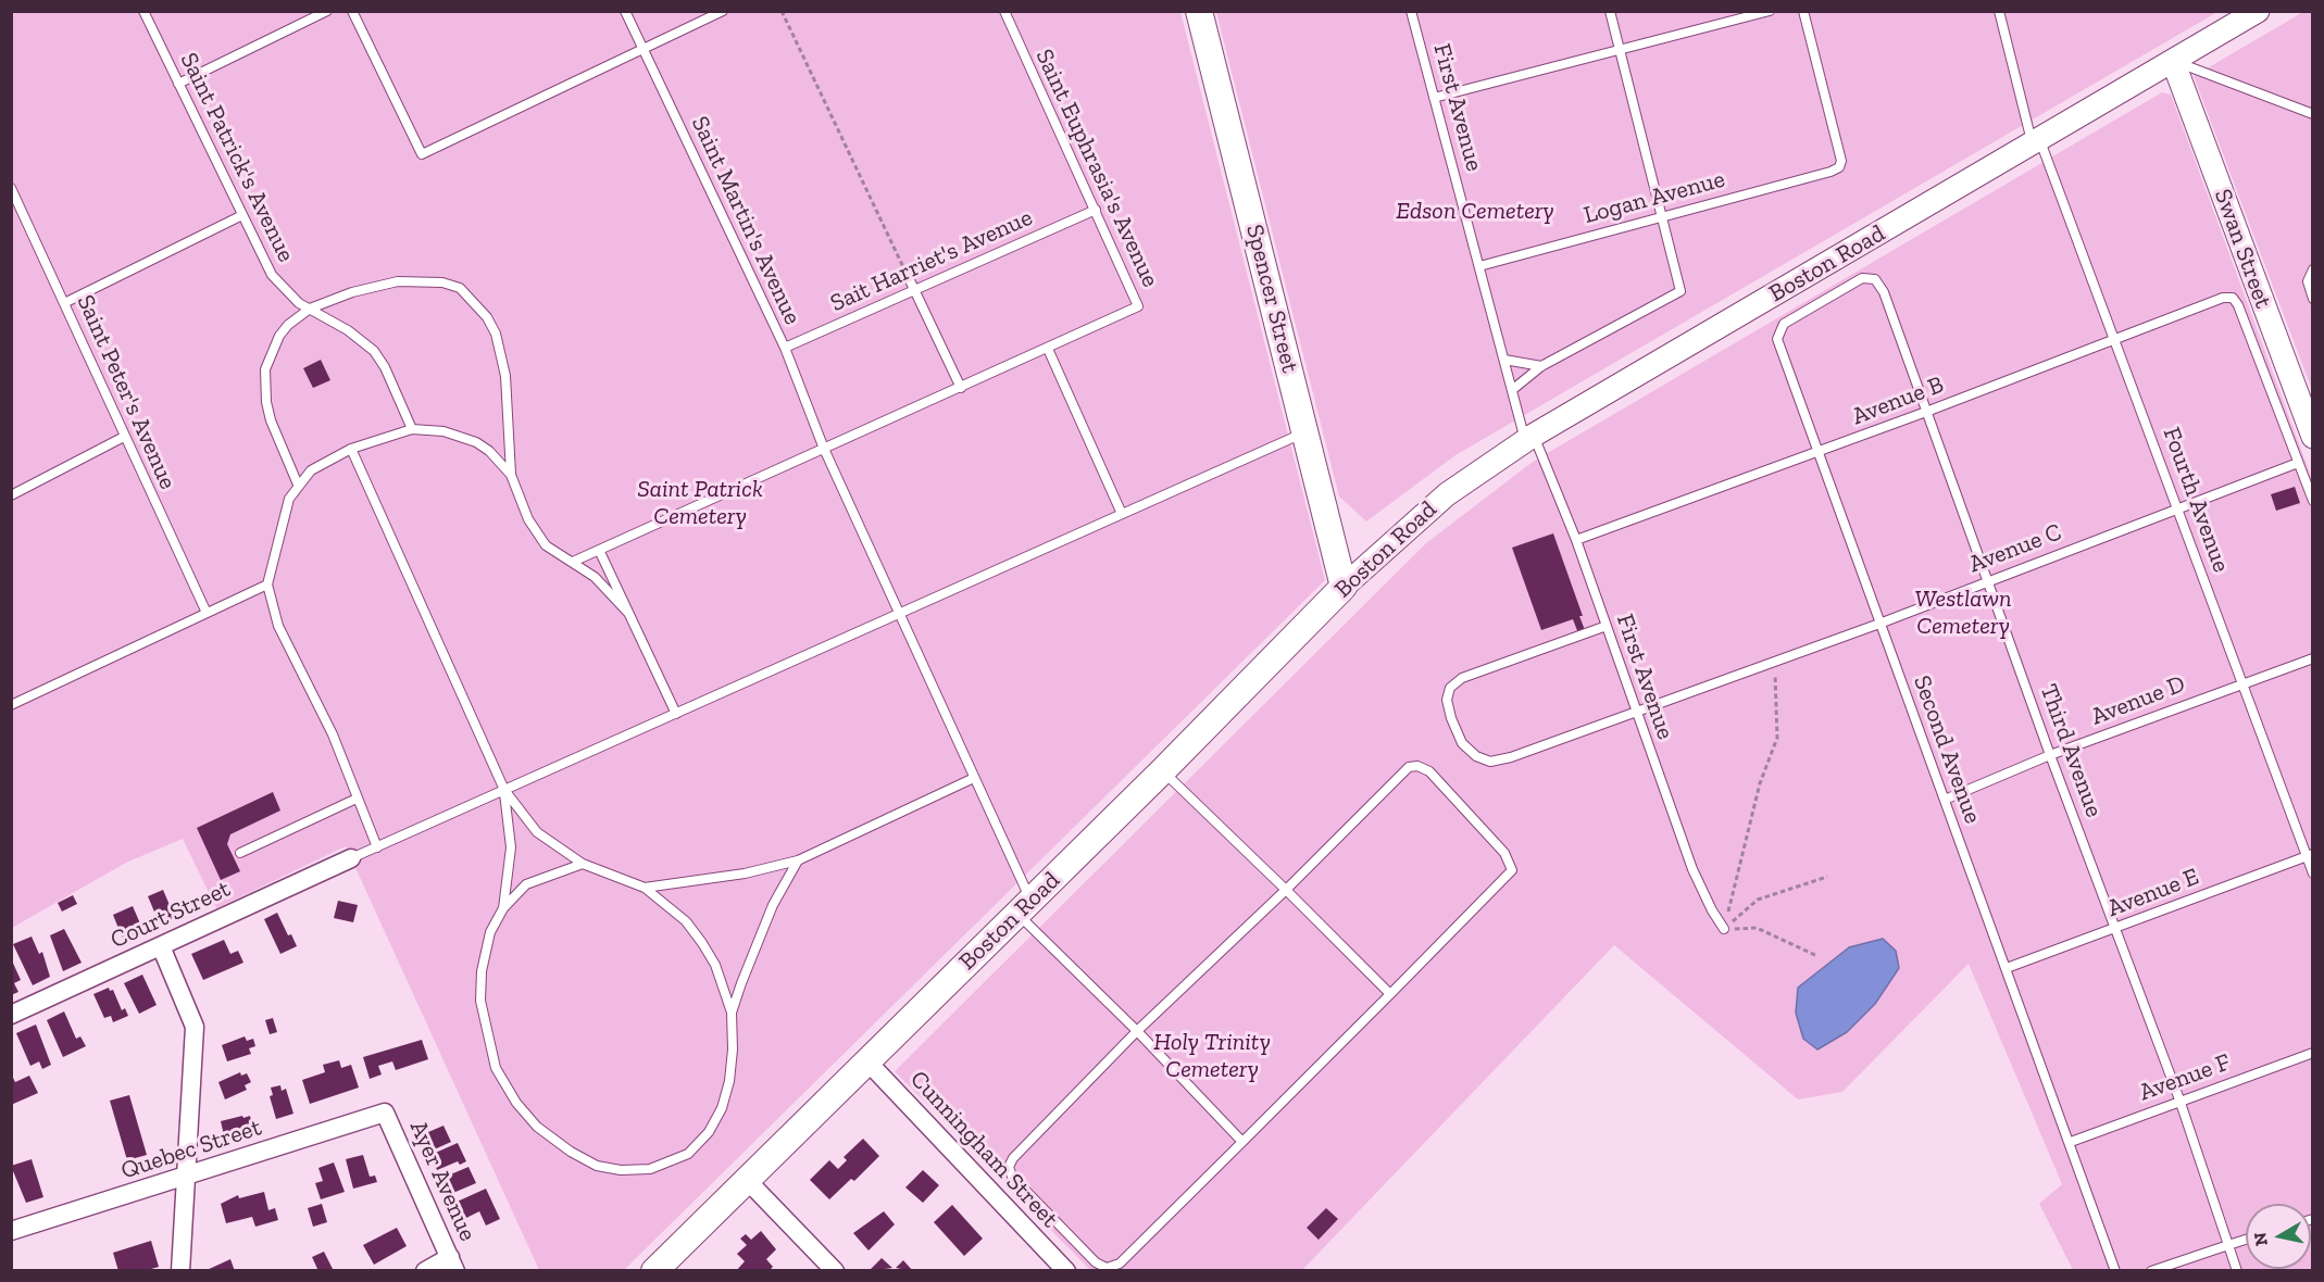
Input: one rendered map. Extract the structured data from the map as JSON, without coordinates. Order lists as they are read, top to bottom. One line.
{"streets":{"main road":["Boston Road","Spencer Street"],"street":["Swan Street","Court Street","Quebec Street","Cunningham Street","Ayer Avenue"],"lane":["First Avenue","Saint Patrick's Avenue","Saint Euphrasia's Avenue","Logan Avenue","Saint Martin's Avenue","Sait Harriet's Avenue","Saint Peter's Avenue","Avenue B","Fourth Avenue","Avenue C","Avenue D","Second Avenue","Third Avenue","Avenue E","Avenue F"]},"crossings":[["First Avenue","Logan Avenue"],["First Avenue","Boston Road"],["First Avenue","Avenue B"],["First Avenue","Avenue C"],["Saint Euphrasia's Avenue","Sait Harriet's Avenue"],["Saint Martin's Avenue","Sait Harriet's Avenue"],["Saint Martin's Avenue","Boston Road"],["Swan Street","Boston Road"],["Boston Road","Spencer Street"],["Boston Road","Fourth Avenue"],["Boston Road","Cunningham Street"],["Avenue B","Fourth Avenue"],["Avenue B","Avenue C"],["Avenue B","Second Avenue"],["Avenue B","Third Avenue"],["Fourth Avenue","Avenue C"],["Fourth Avenue","Avenue D"],["Fourth Avenue","Avenue E"],["Avenue C","Second Avenue"],["Avenue C","Third Avenue"],["Avenue D","Second Avenue"],["Avenue D","Third Avenue"],["Second Avenue","Third Avenue"],["Second Avenue","Avenue E"],["Second Avenue","Avenue F"],["Third Avenue","Avenue E"],["Third Avenue","Avenue F"],["Quebec Street","Ayer Avenue"]],"parks":["Edson Cemetery","Saint Patrick Cemetery","Westlawn Cemetery","Holy Trinity Cemetery"],"north":"left"}
